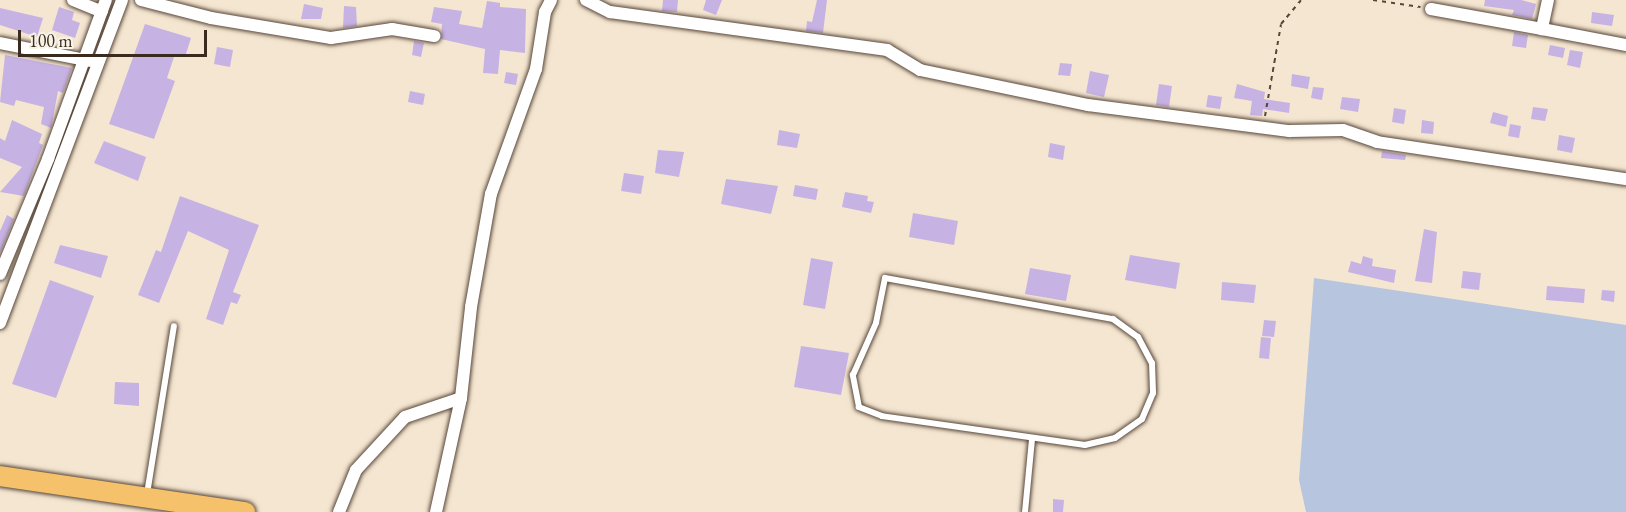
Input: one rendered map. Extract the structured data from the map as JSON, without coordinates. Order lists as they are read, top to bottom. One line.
{"scale_bar":"100 m"}
